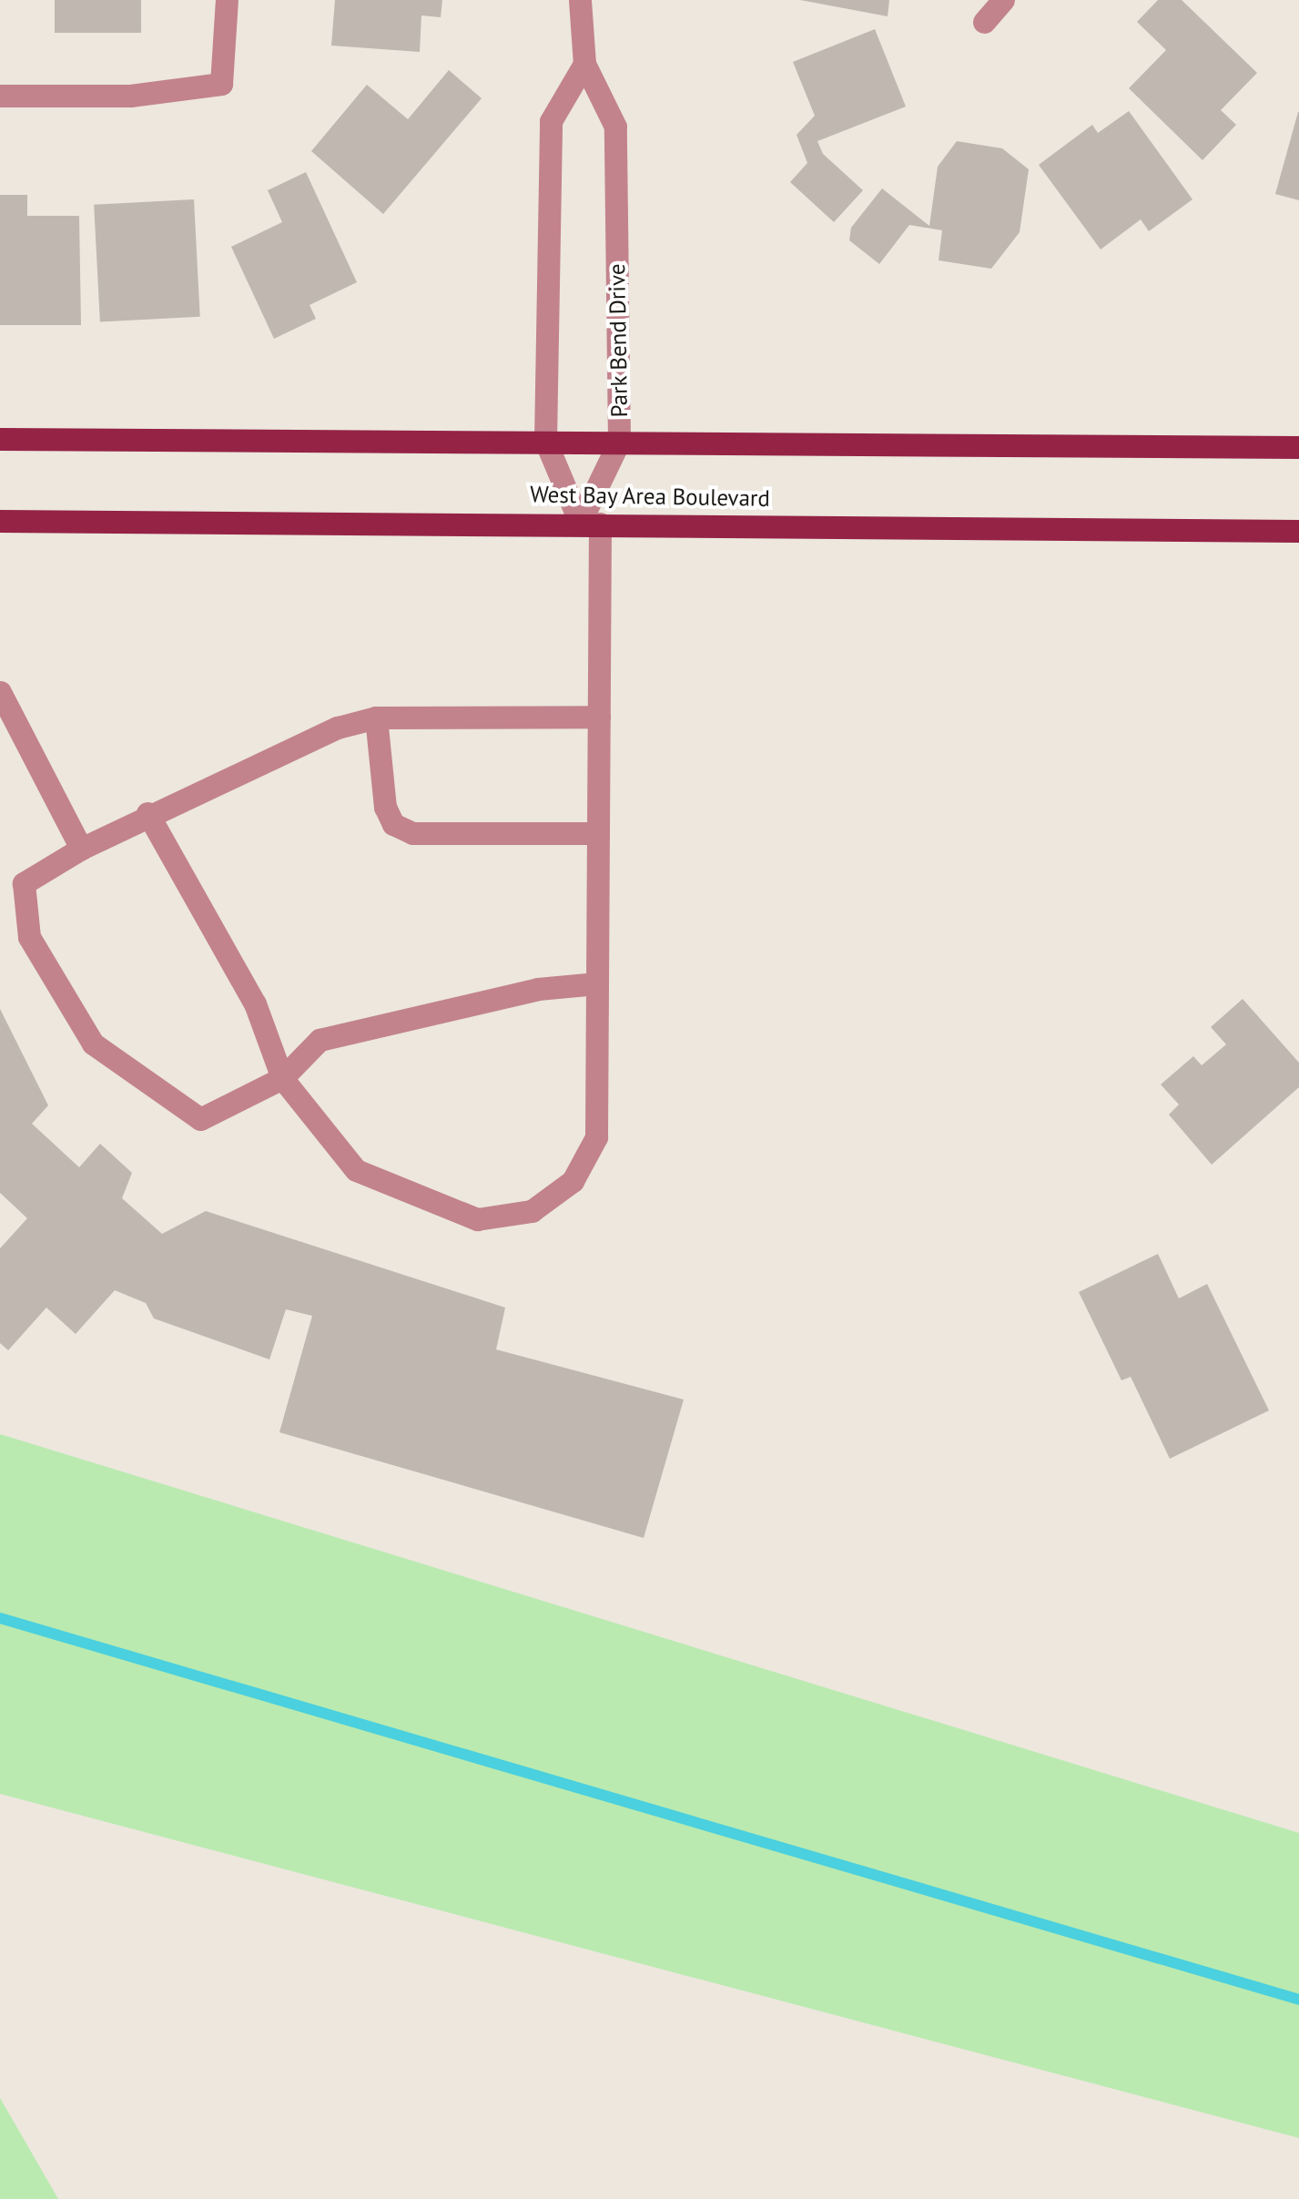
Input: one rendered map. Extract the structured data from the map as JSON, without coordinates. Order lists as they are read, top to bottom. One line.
{"streets":{"main road":["West Bay Area Boulevard"],"street":["Park Bend Drive"]},"crossings":[["Park Bend Drive","West Bay Area Boulevard"]]}
